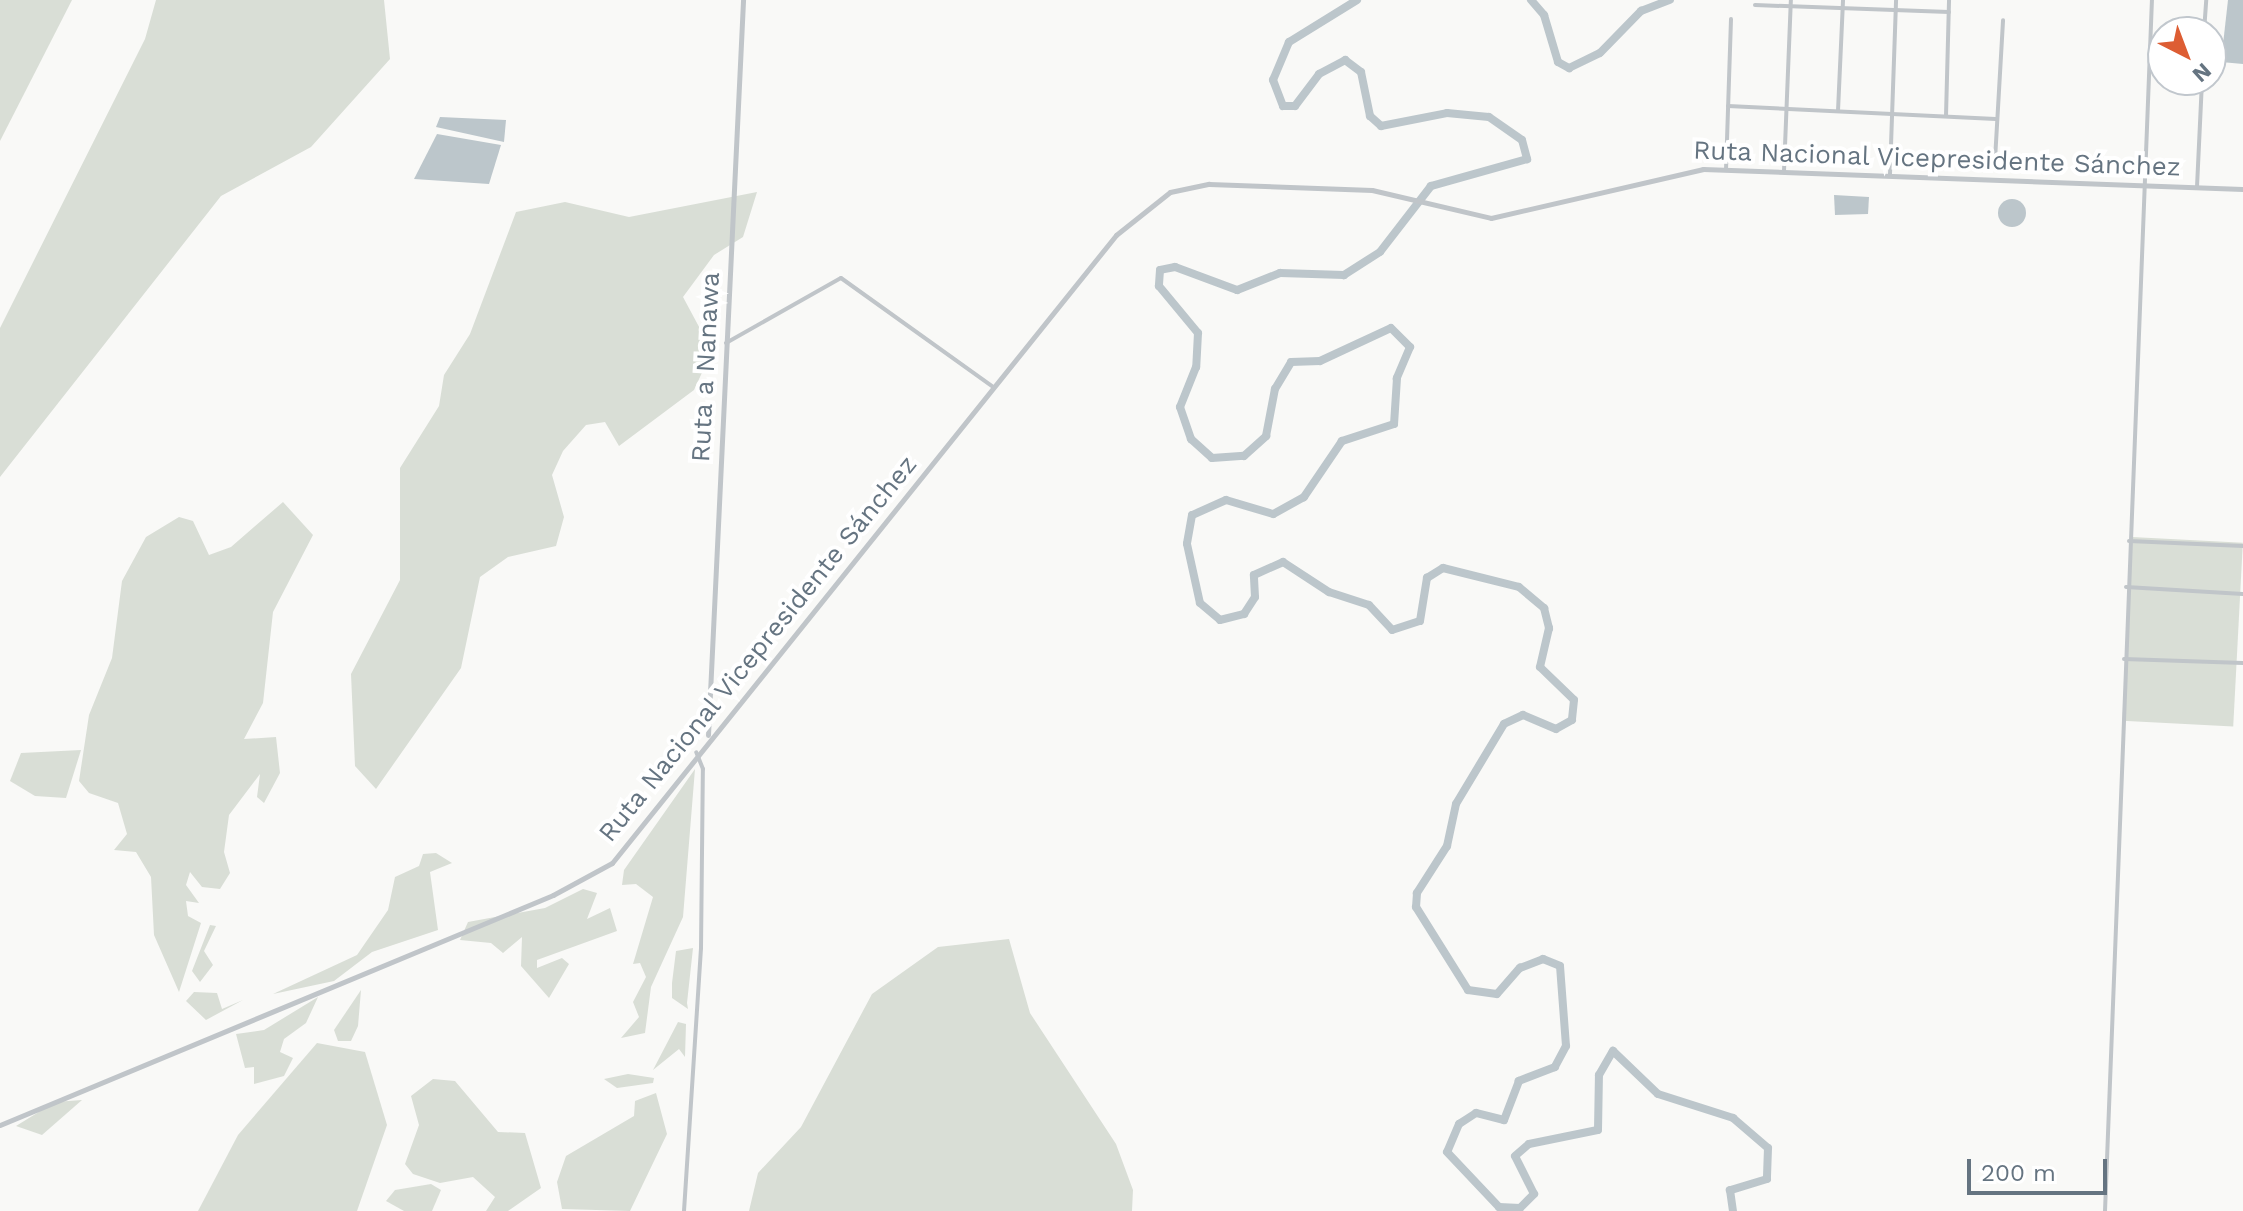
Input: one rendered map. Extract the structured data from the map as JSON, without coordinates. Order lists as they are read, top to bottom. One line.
{"streets":{"street":["Ruta Nacional Vicepresidente Sánchez","Ruta a Nanawa"]},"crossings":[["Ruta Nacional Vicepresidente Sánchez","Ruta a Nanawa"]],"scale_bar":"200 m","north":"bottom right"}
